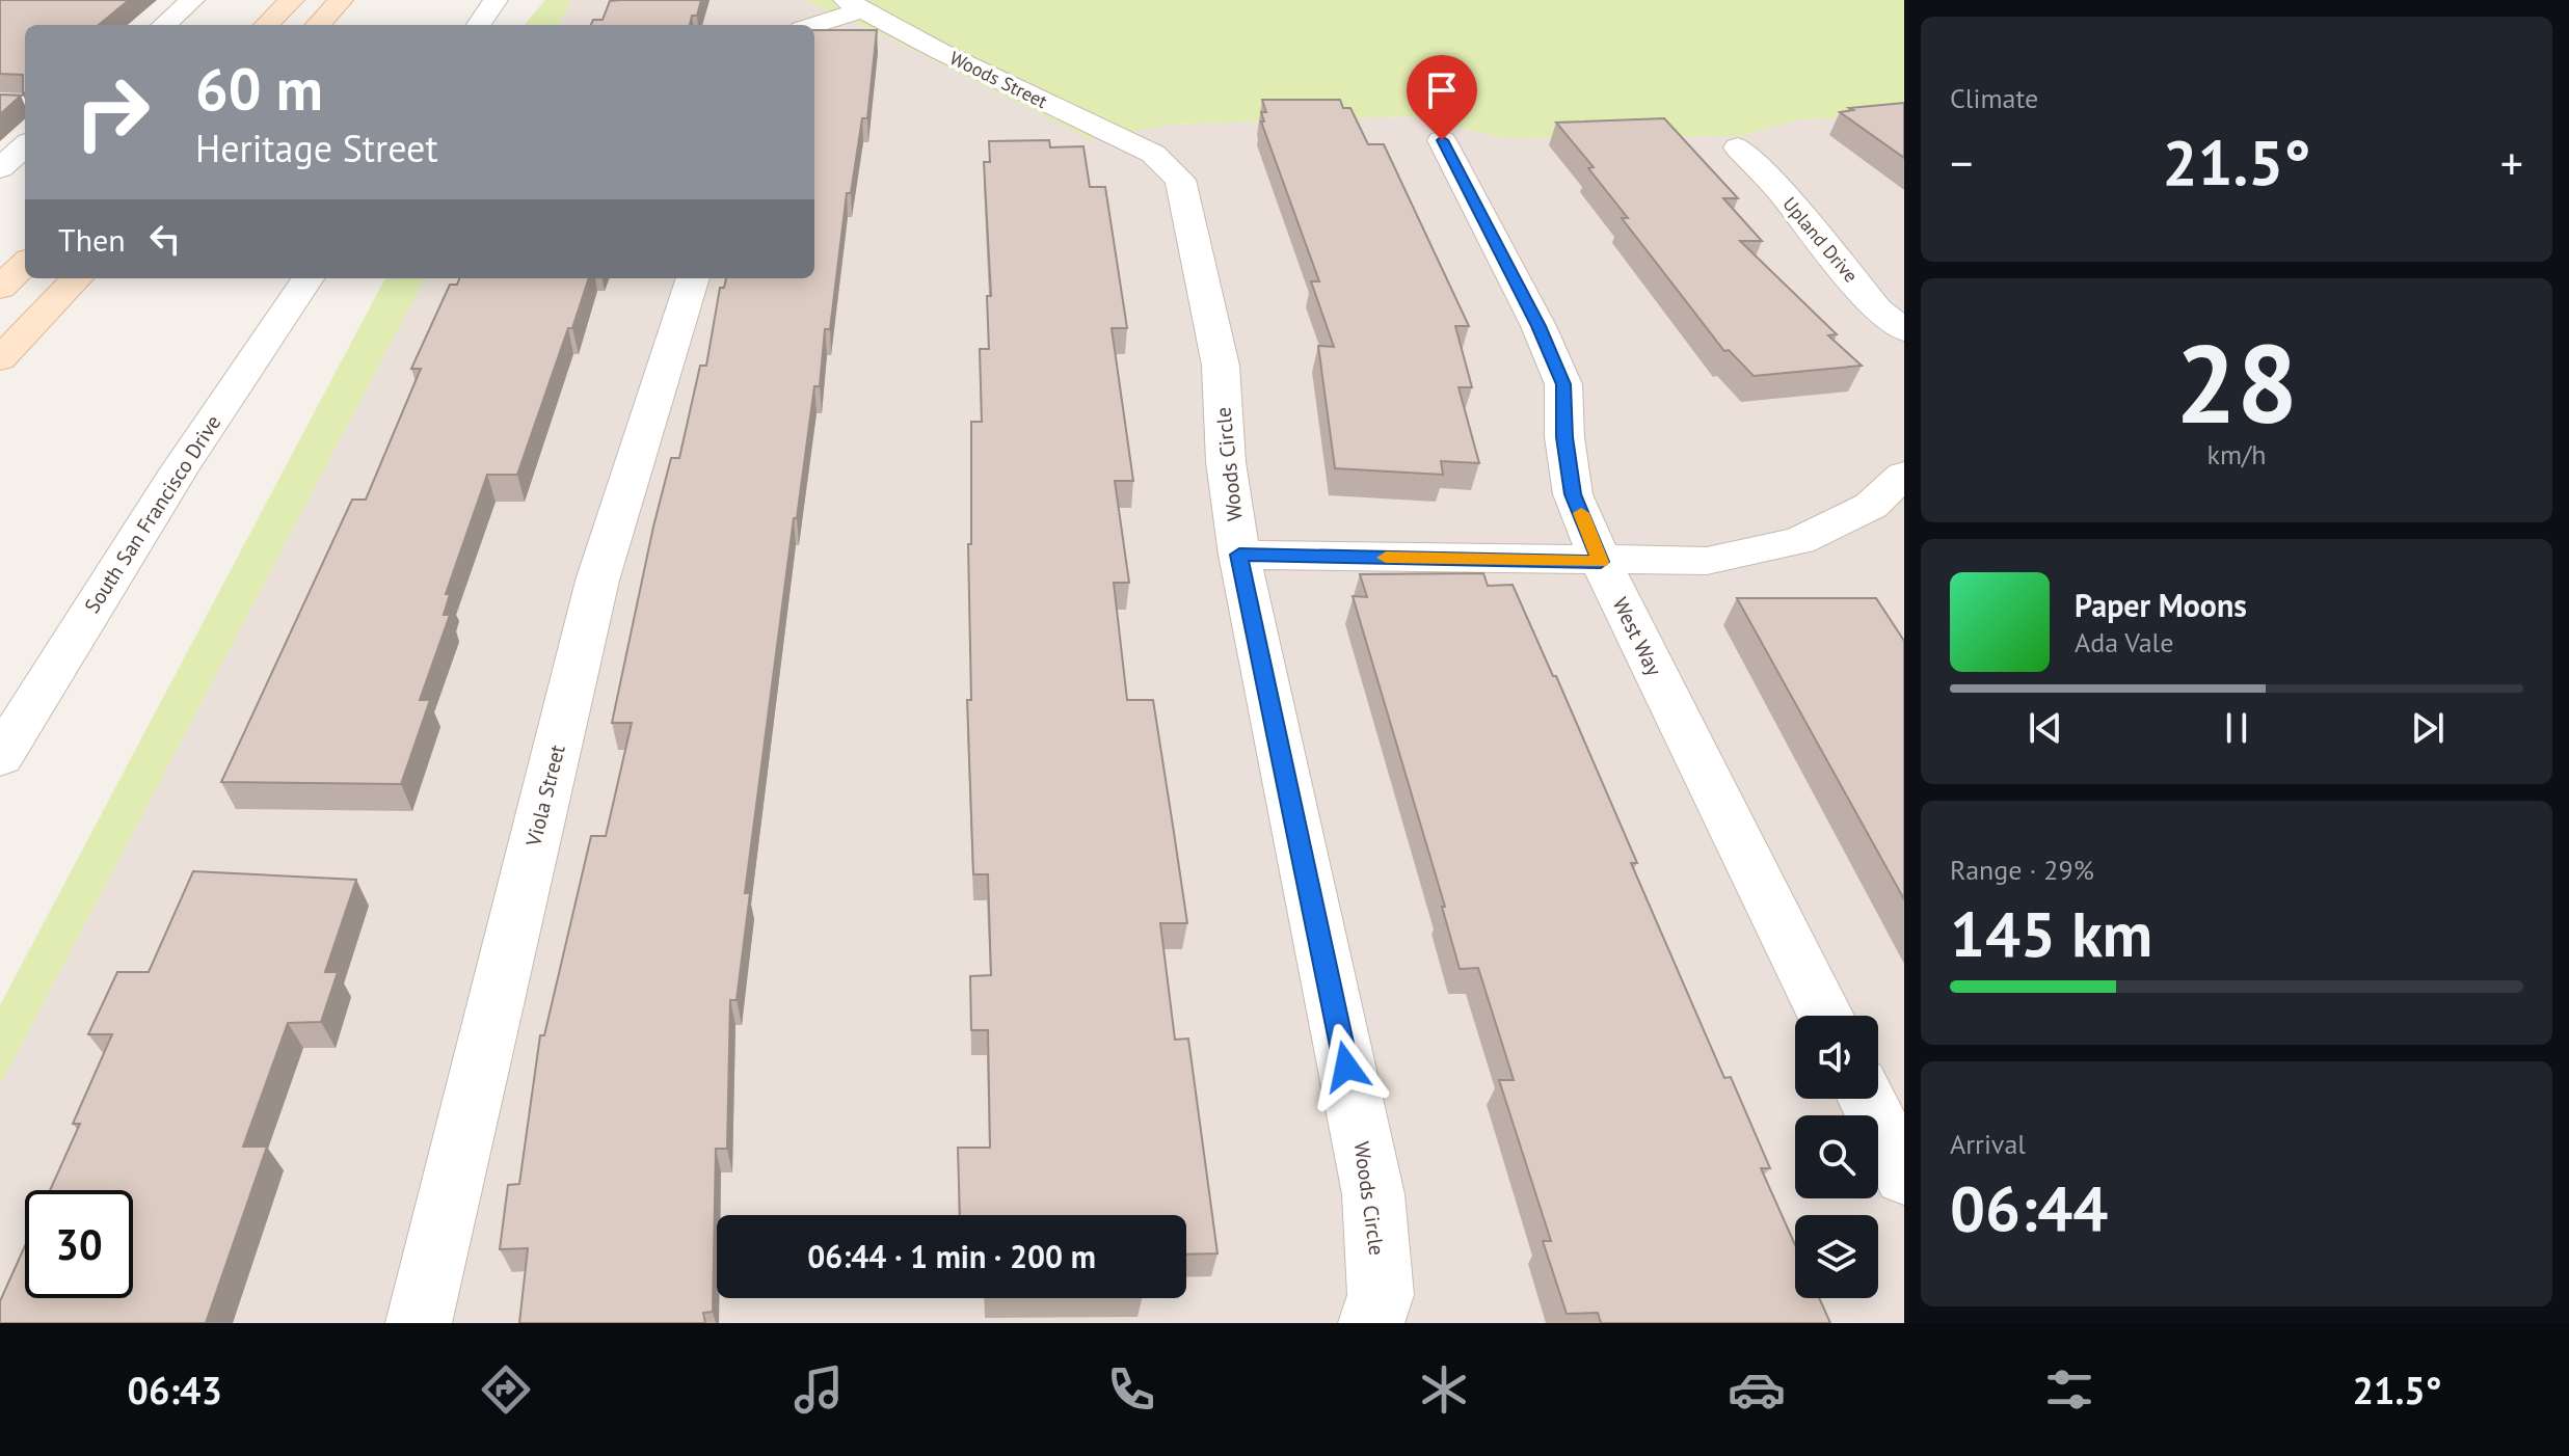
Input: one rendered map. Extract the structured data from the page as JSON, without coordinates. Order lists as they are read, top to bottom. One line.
{"streets":{"street":["Woods Street","Upland Drive","Woods Circle","South San Francisco Drive","West Way","Viola Street"]},"crossings":[["Woods Street","Woods Circle"]],"page":{"tile":["Climate",["28","km/h"],["Range · 29%","145 km"],["Arrival","06:44"]],"turn":["60 m","Heritage Street"],"heat":["−","21.5°","+"],"then":"Then","song":["Paper Moons","Ada Vale"],"limit":"30","trip":"06:44 · 1 min · 200 m","tabs":["06:43","21.5°"]}}
